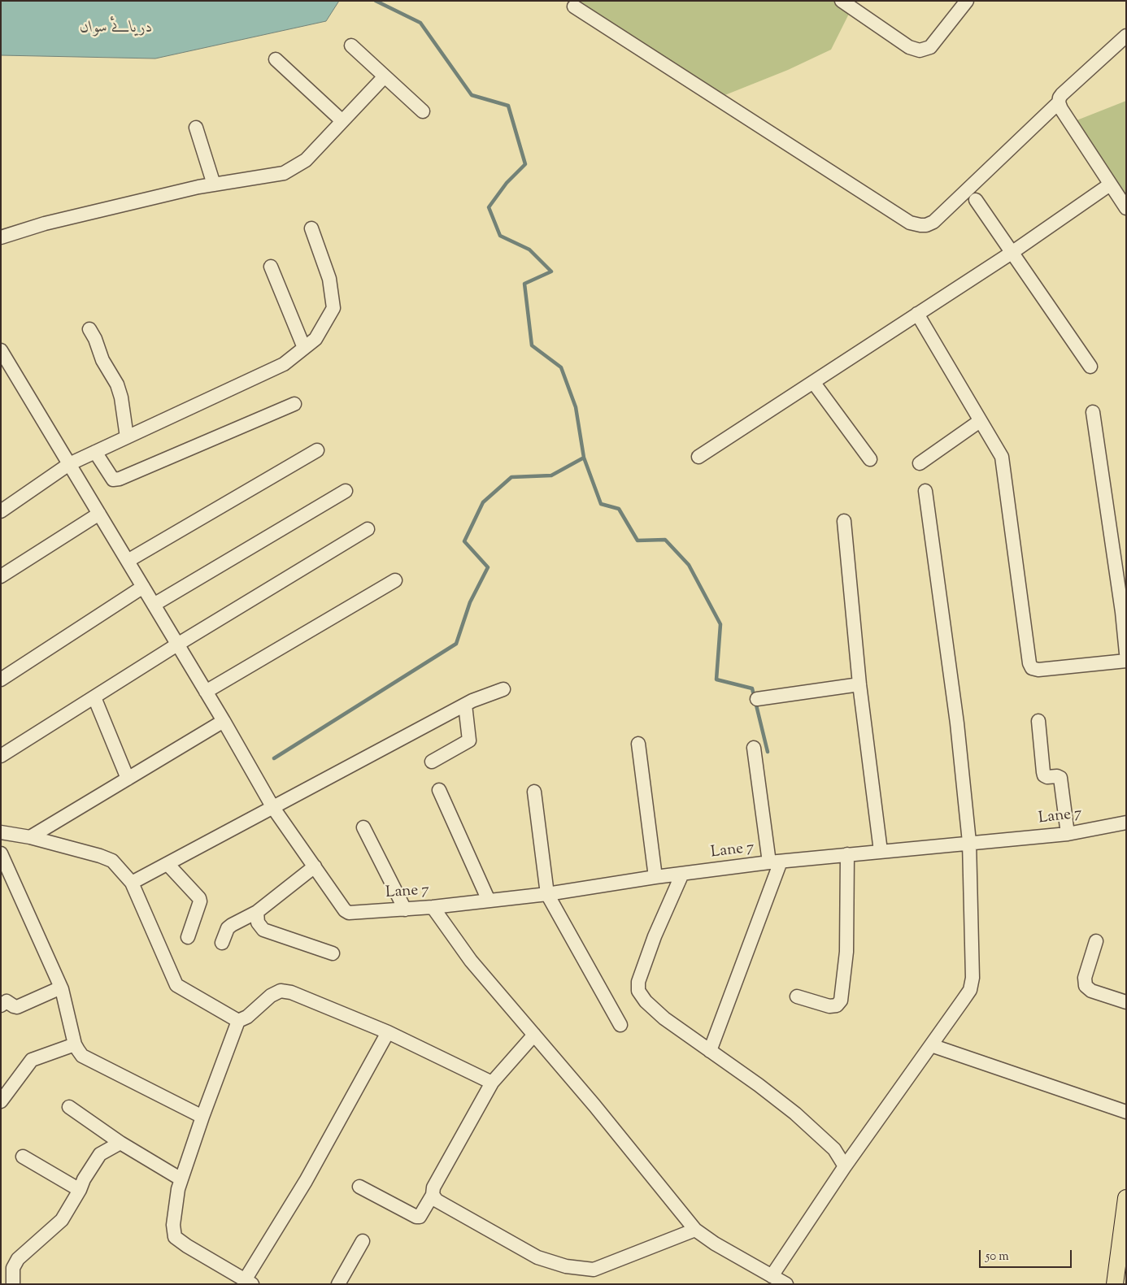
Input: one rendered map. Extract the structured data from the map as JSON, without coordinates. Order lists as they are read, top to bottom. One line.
{"streets":{"street":["Lane 7"]},"water":["دریائے سواں"],"scale_bar":"50 m"}
